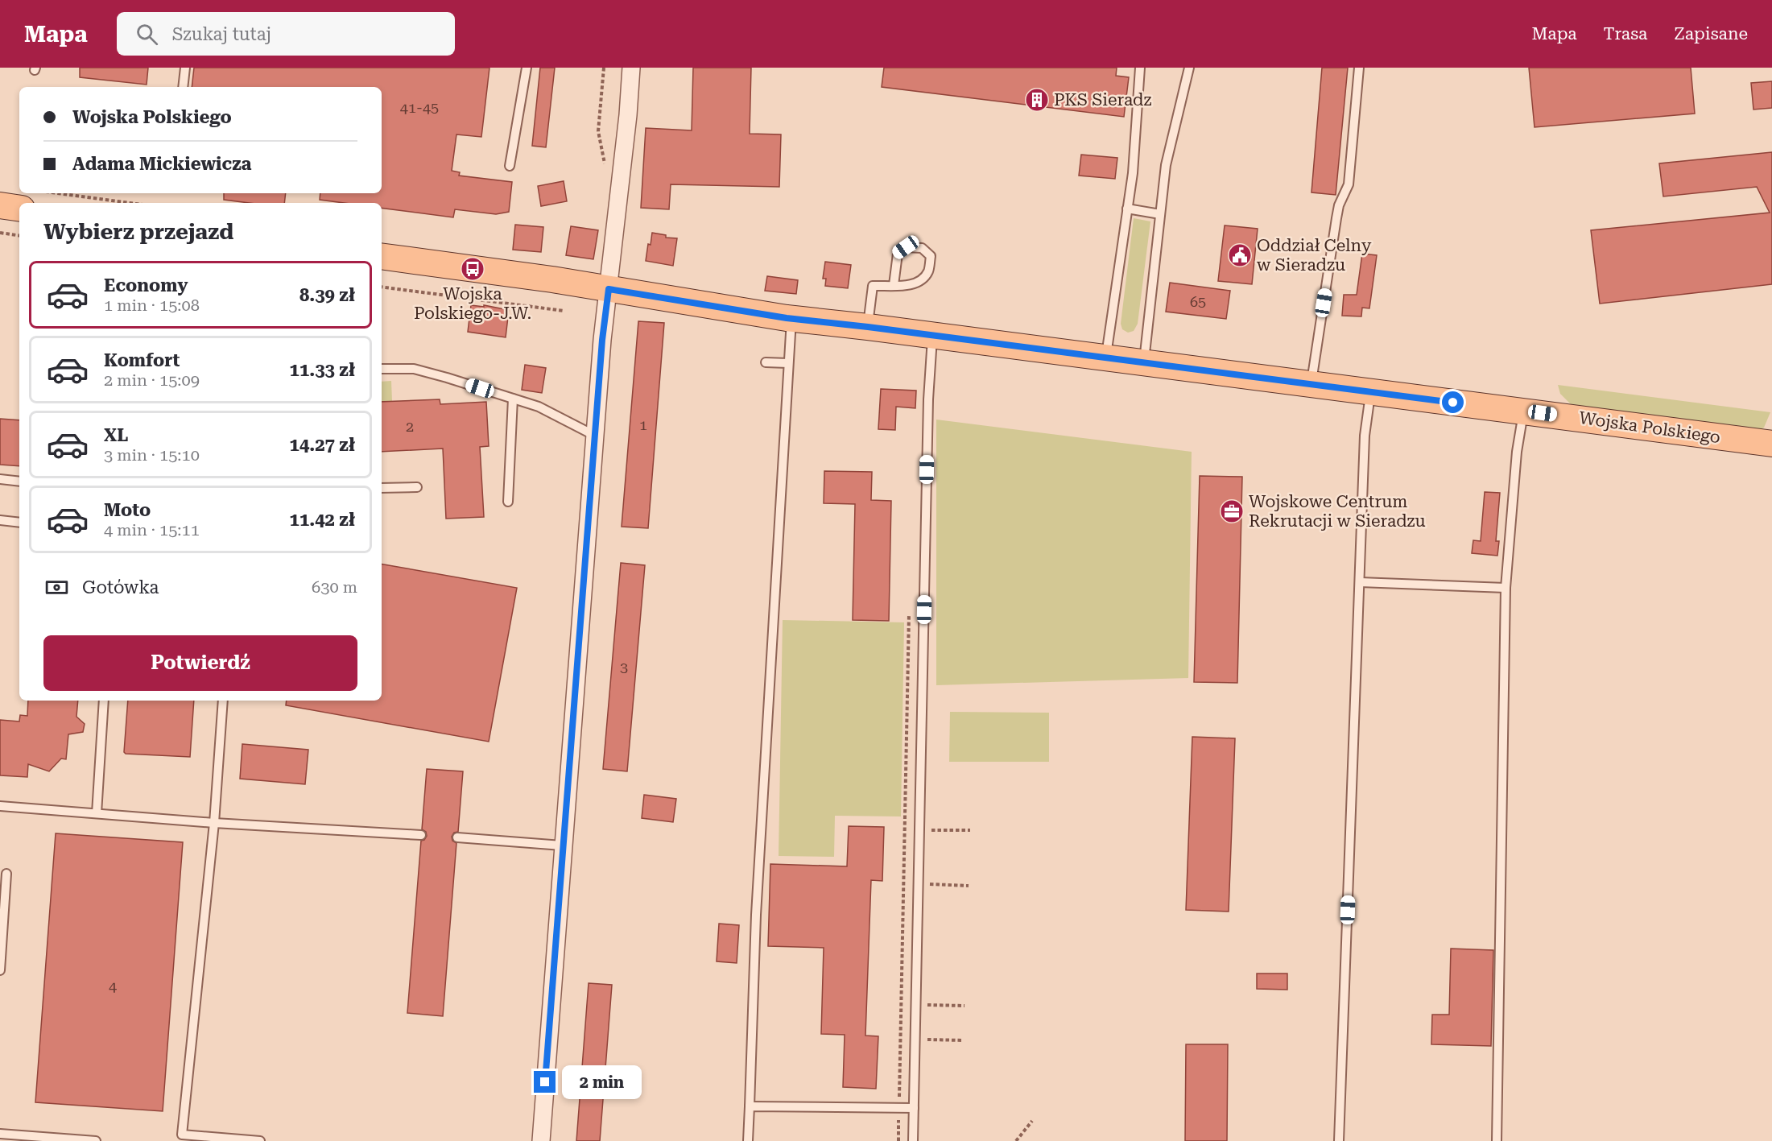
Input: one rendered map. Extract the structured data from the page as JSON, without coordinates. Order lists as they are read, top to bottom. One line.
{"streets":{"main road":["Wojska Polskiego"]},"places":{"building":["PKS Sieradz"],"public building":["Oddział Celny w Sieradzu"],"bus stop":["Wojska Polskiego-J.W."],"office":["Wojskowe Centrum Rekrutacji w Sieradzu"]},"house_numbers":["41-45","65","1","2","3","4"],"page":{"header":"Mapa","search":"Szukaj tutaj","nav":["Mapa","Trasa","Zapisane"],"banner":["Wojska Polskiego","Adama Mickiewicza"],"heading":"Wybierz przejazd","list":[{"name":"Economy","note":"1 min · 15:08","value":"8.39 zł"},{"name":"Komfort","note":"2 min · 15:09","value":"11.33 zł"},{"name":"XL","note":"3 min · 15:10","value":"14.27 zł"},{"name":"Moto","note":"4 min · 15:11","value":"11.42 zł"}],"pay":["Gotówka","630 m"],"buttons":"Potwierdź","bubble":"2 min"}}
